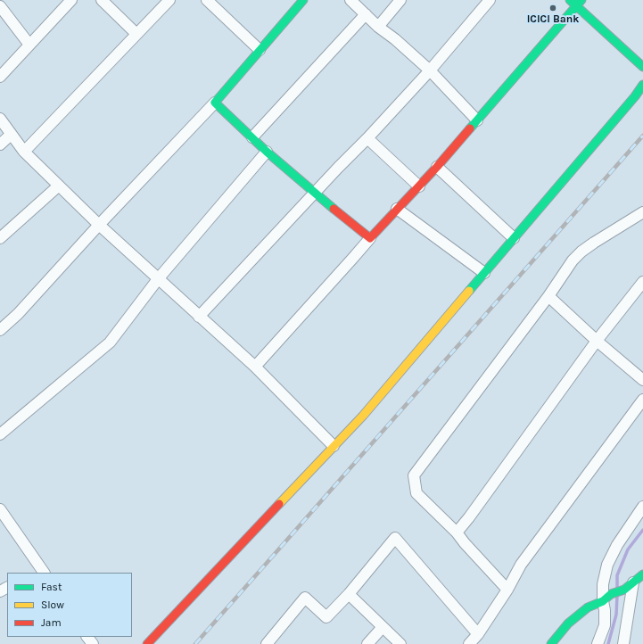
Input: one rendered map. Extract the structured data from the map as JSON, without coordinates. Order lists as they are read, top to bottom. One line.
{"places":["ICICI Bank"],"legend":["Fast","Slow","Jam"]}
